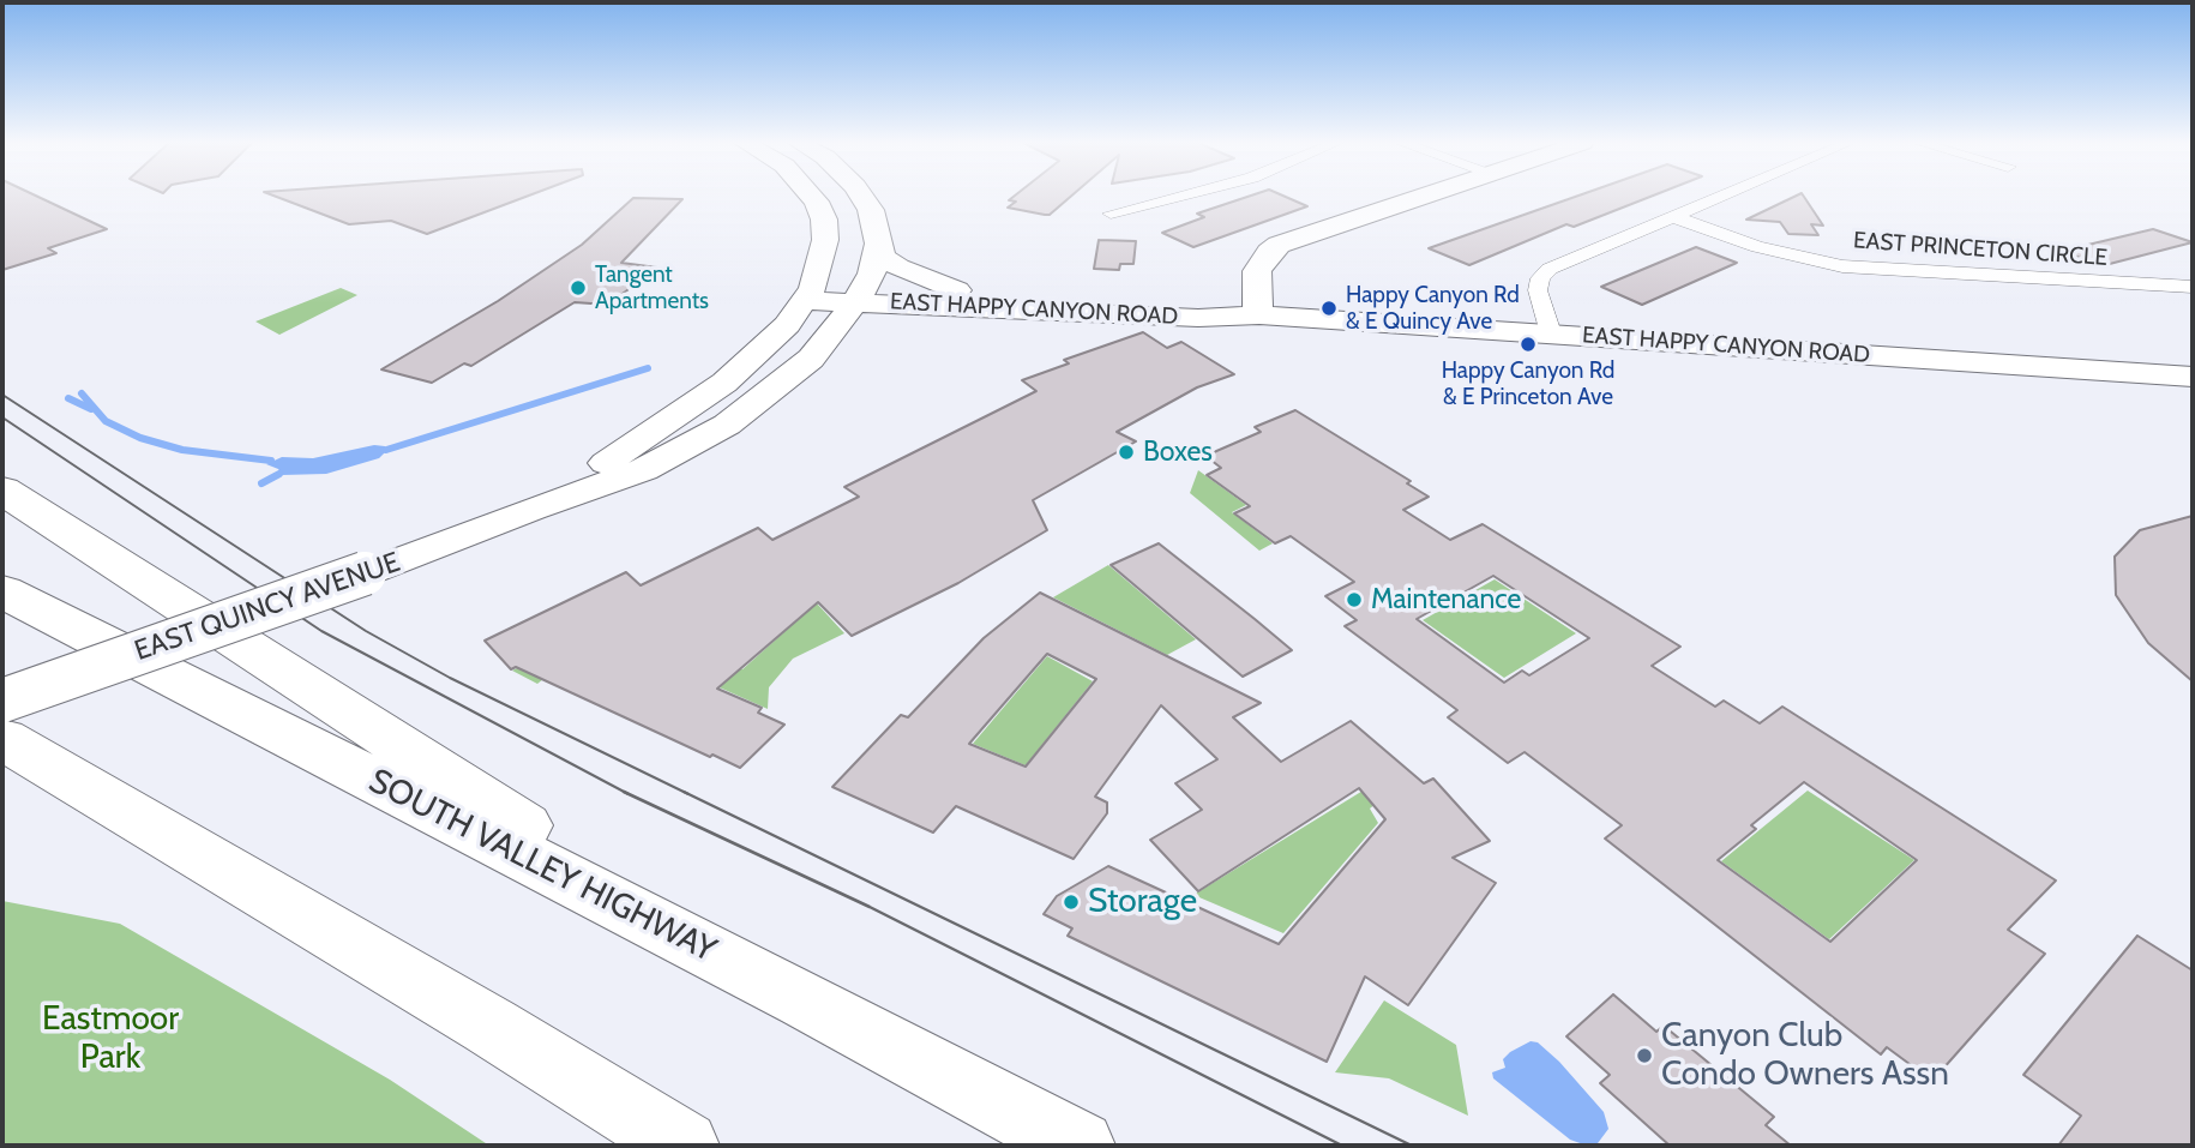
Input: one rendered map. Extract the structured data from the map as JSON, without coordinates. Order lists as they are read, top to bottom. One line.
{"streets":{"highway":["SOUTH VALLEY HIGHWAY"],"main road":["EAST HAPPY CANYON ROAD","EAST QUINCY AVENUE"],"street":["EAST PRINCETON CIRCLE"]},"crossings":[["EAST HAPPY CANYON ROAD","EAST QUINCY AVENUE"]],"parks":["Eastmoor Park"],"places":["Tangent Apartments","Happy Canyon Rd & E Quincy Ave","Happy Canyon Rd & E Princeton Ave","Boxes","Maintenance","Storage","Canyon Club Condo Owners Assn"]}
